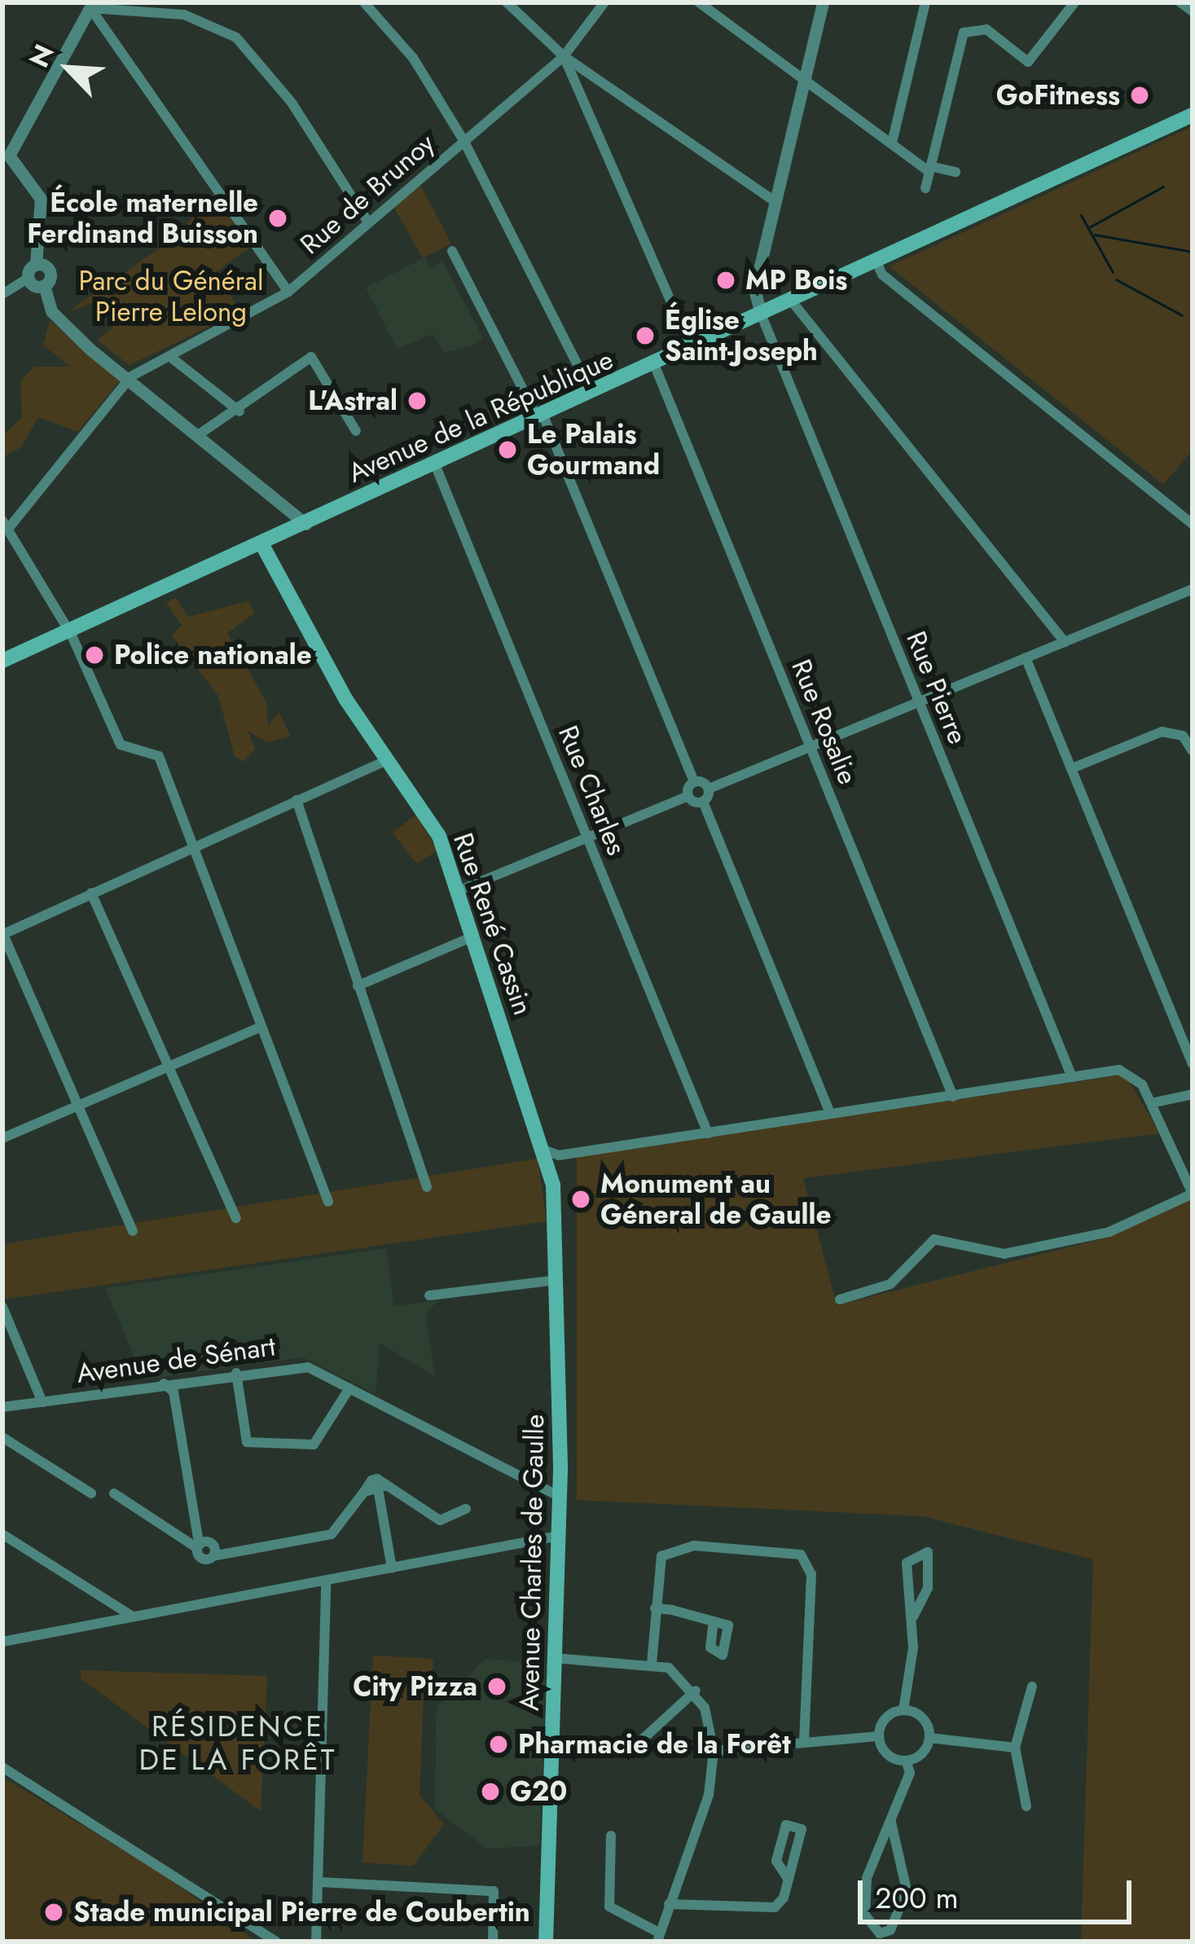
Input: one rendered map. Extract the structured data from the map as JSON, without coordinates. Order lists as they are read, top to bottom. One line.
{"streets":{"main road":["Avenue de la République","Rue René Cassin","Avenue Charles de Gaulle"],"street":["Rue de Brunoy","Rue Pierre","Rue Rosalie","Rue Charles","Avenue de Sénart"]},"crossings":[["Avenue de la République","Rue Pierre"],["Avenue de la République","Rue Rosalie"],["Avenue de la République","Rue Charles"],["Avenue de la République","Rue René Cassin"],["Rue René Cassin","Avenue Charles de Gaulle"],["Avenue de Sénart","Avenue Charles de Gaulle"]],"districts":["RÉSIDENCE DE LA FORÊT"],"parks":["Parc du Général Pierre Lelong"],"places":["GoFitness","École maternelle Ferdinand Buisson","MP Bois","Église Saint-Joseph","L'Astral","Le Palais Gourmand","Police nationale","Monument au Géneral de Gaulle","City Pizza","Pharmacie de la Forêt","G20","Stade municipal Pierre de Coubertin"],"scale_bar":"200 m","north":"top left"}
